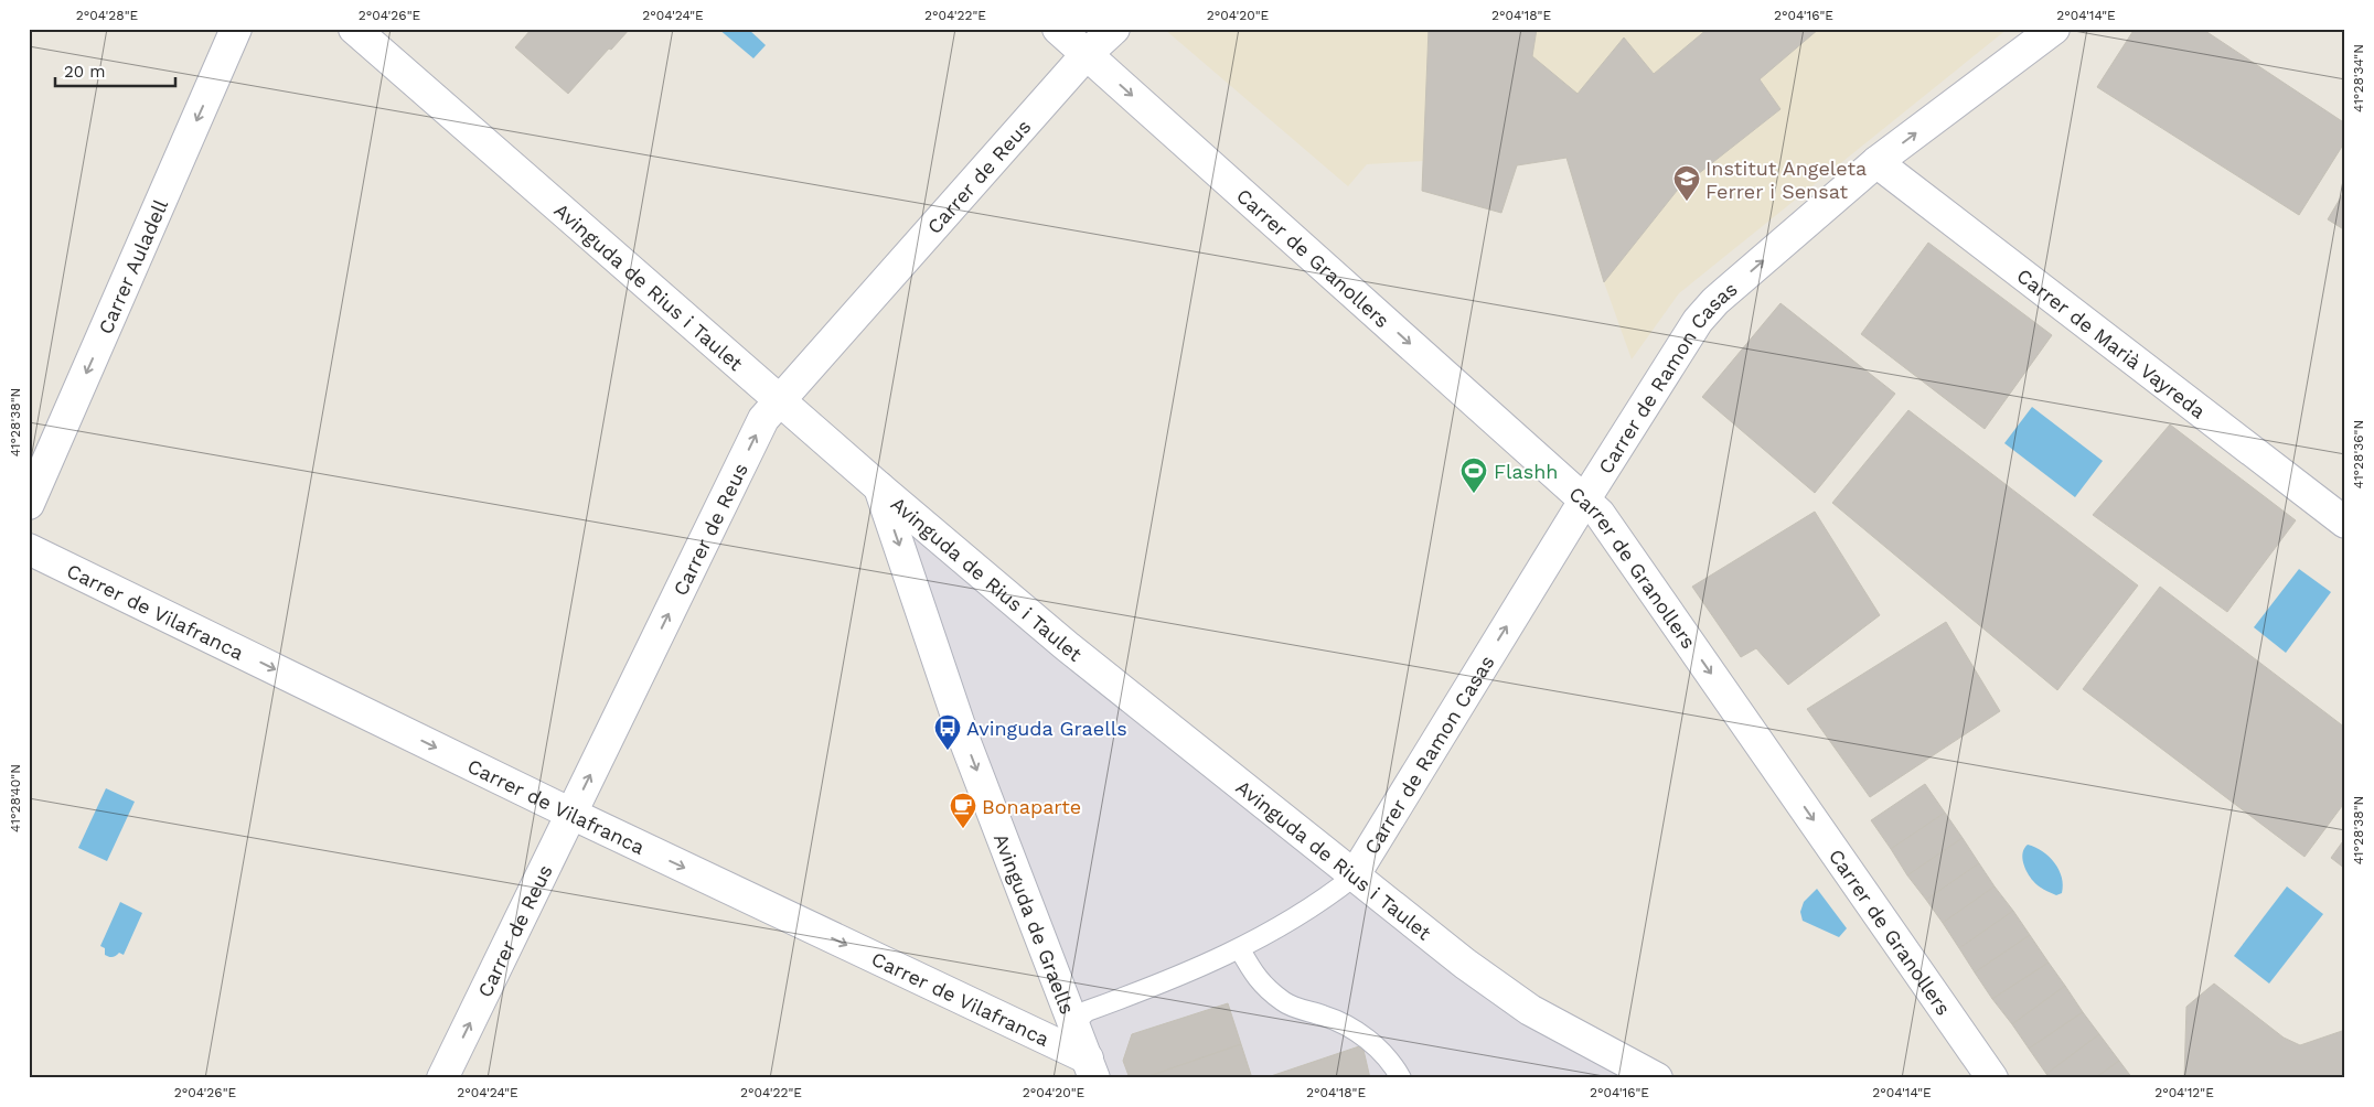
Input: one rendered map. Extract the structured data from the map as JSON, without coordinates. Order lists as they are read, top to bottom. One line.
{"streets":{"street":["Carrer de Reus","Carrer de Granollers","Carrer Auladell","Avinguda de Rius i Taulet","Carrer de Marià Vayreda","Carrer de Ramon Casas","Carrer de Vilafranca","Avinguda de Graells"]},"crossings":[["Carrer de Reus","Carrer de Granollers"],["Carrer de Reus","Avinguda de Rius i Taulet"],["Carrer de Reus","Carrer de Vilafranca"],["Carrer de Granollers","Carrer de Ramon Casas"],["Avinguda de Rius i Taulet","Carrer de Ramon Casas"],["Avinguda de Rius i Taulet","Avinguda de Graells"],["Carrer de Marià Vayreda","Carrer de Ramon Casas"],["Carrer de Vilafranca","Avinguda de Graells"]],"one_way":["Carrer de Reus","Carrer de Granollers","Carrer Auladell","Carrer de Ramon Casas","Carrer de Vilafranca","Avinguda de Graells"],"places":{"school or university":["Institut Angeleta Ferrer i Sensat"],"sports":["Flashh"],"bus stop":["Avinguda Graells"],"cafe":["Bonaparte"]},"scale_bar":"20 m","coordinates":["2°04'28\"E","2°04'26\"E","2°04'24\"E","2°04'22\"E","2°04'20\"E","2°04'18\"E","2°04'16\"E","2°04'14\"E","41°28'34\"N","41°28'38\"N","41°28'36\"N","41°28'40\"N","2°04'12\"E"]}
